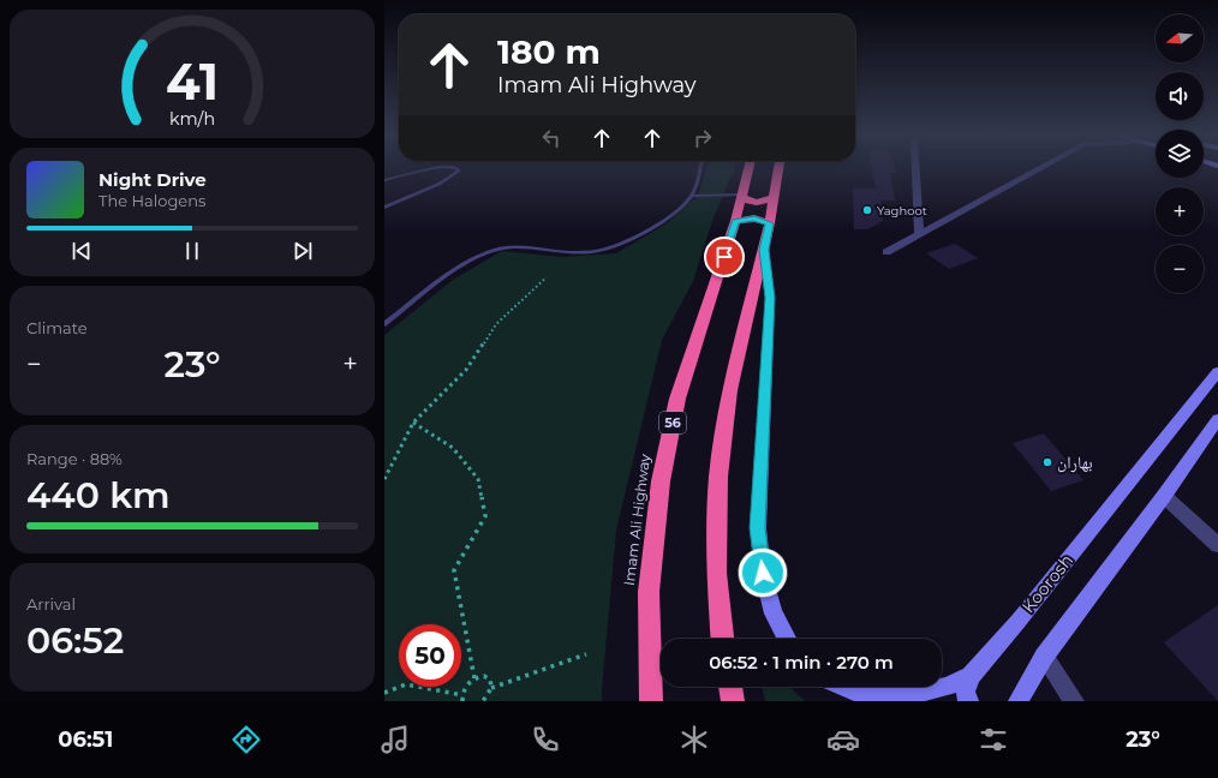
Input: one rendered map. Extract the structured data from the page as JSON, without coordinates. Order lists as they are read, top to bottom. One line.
{"streets":{"highway":["56","Imam Ali Highway"],"main road":["Koorosh"]},"places":["Yaghoot","بهاران"],"north":"left","page":{"map_buttons":["+","−"],"turn":["180 m","Imam Ali Highway"],"song":["Night Drive","The Halogens"],"tile":["Climate",["Range · 88%","440 km"],["Arrival","06:52"]],"heat":["−","23°","+"],"limit":"50","trip":"06:52 · 1 min · 270 m","tabs":["06:51","23°"],"gauge":["41","km/h"]}}
